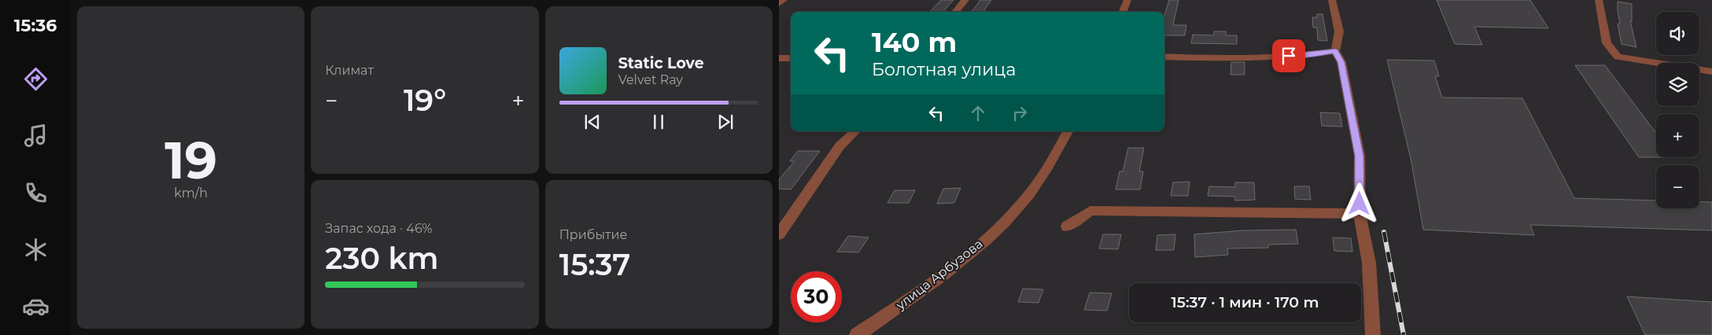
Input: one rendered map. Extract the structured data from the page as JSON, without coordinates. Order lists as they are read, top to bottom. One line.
{"streets":{"street":["улица Арбузова"]},"page":{"tabs":"15:36","tile":[["19","km/h"],"Климат",["Запас хода · 46%","230 km"],["Прибытие","15:37"]],"map_buttons":["+","−"],"turn":["140 m","Болотная улица"],"song":["Static Love","Velvet Ray"],"heat":["−","19°","+"],"limit":"30","trip":"15:37 · 1 мин · 170 m"}}
